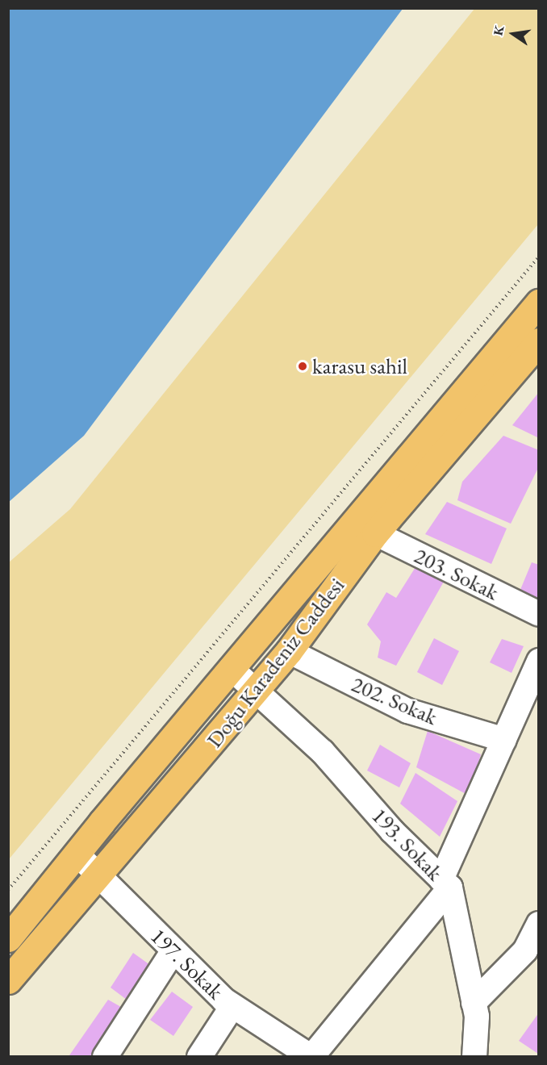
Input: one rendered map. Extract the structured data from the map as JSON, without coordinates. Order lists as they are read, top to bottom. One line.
{"streets":{"main road":["Doğu Karadeniz Caddesi"],"street":["203. Sokak","202. Sokak","193. Sokak","197. Sokak"]},"crossings":[["203. Sokak","Doğu Karadeniz Caddesi"],["Doğu Karadeniz Caddesi","202. Sokak"],["Doğu Karadeniz Caddesi","193. Sokak"],["Doğu Karadeniz Caddesi","197. Sokak"],["193. Sokak","197. Sokak"]],"places":["karasu sahil"],"north":"left"}
